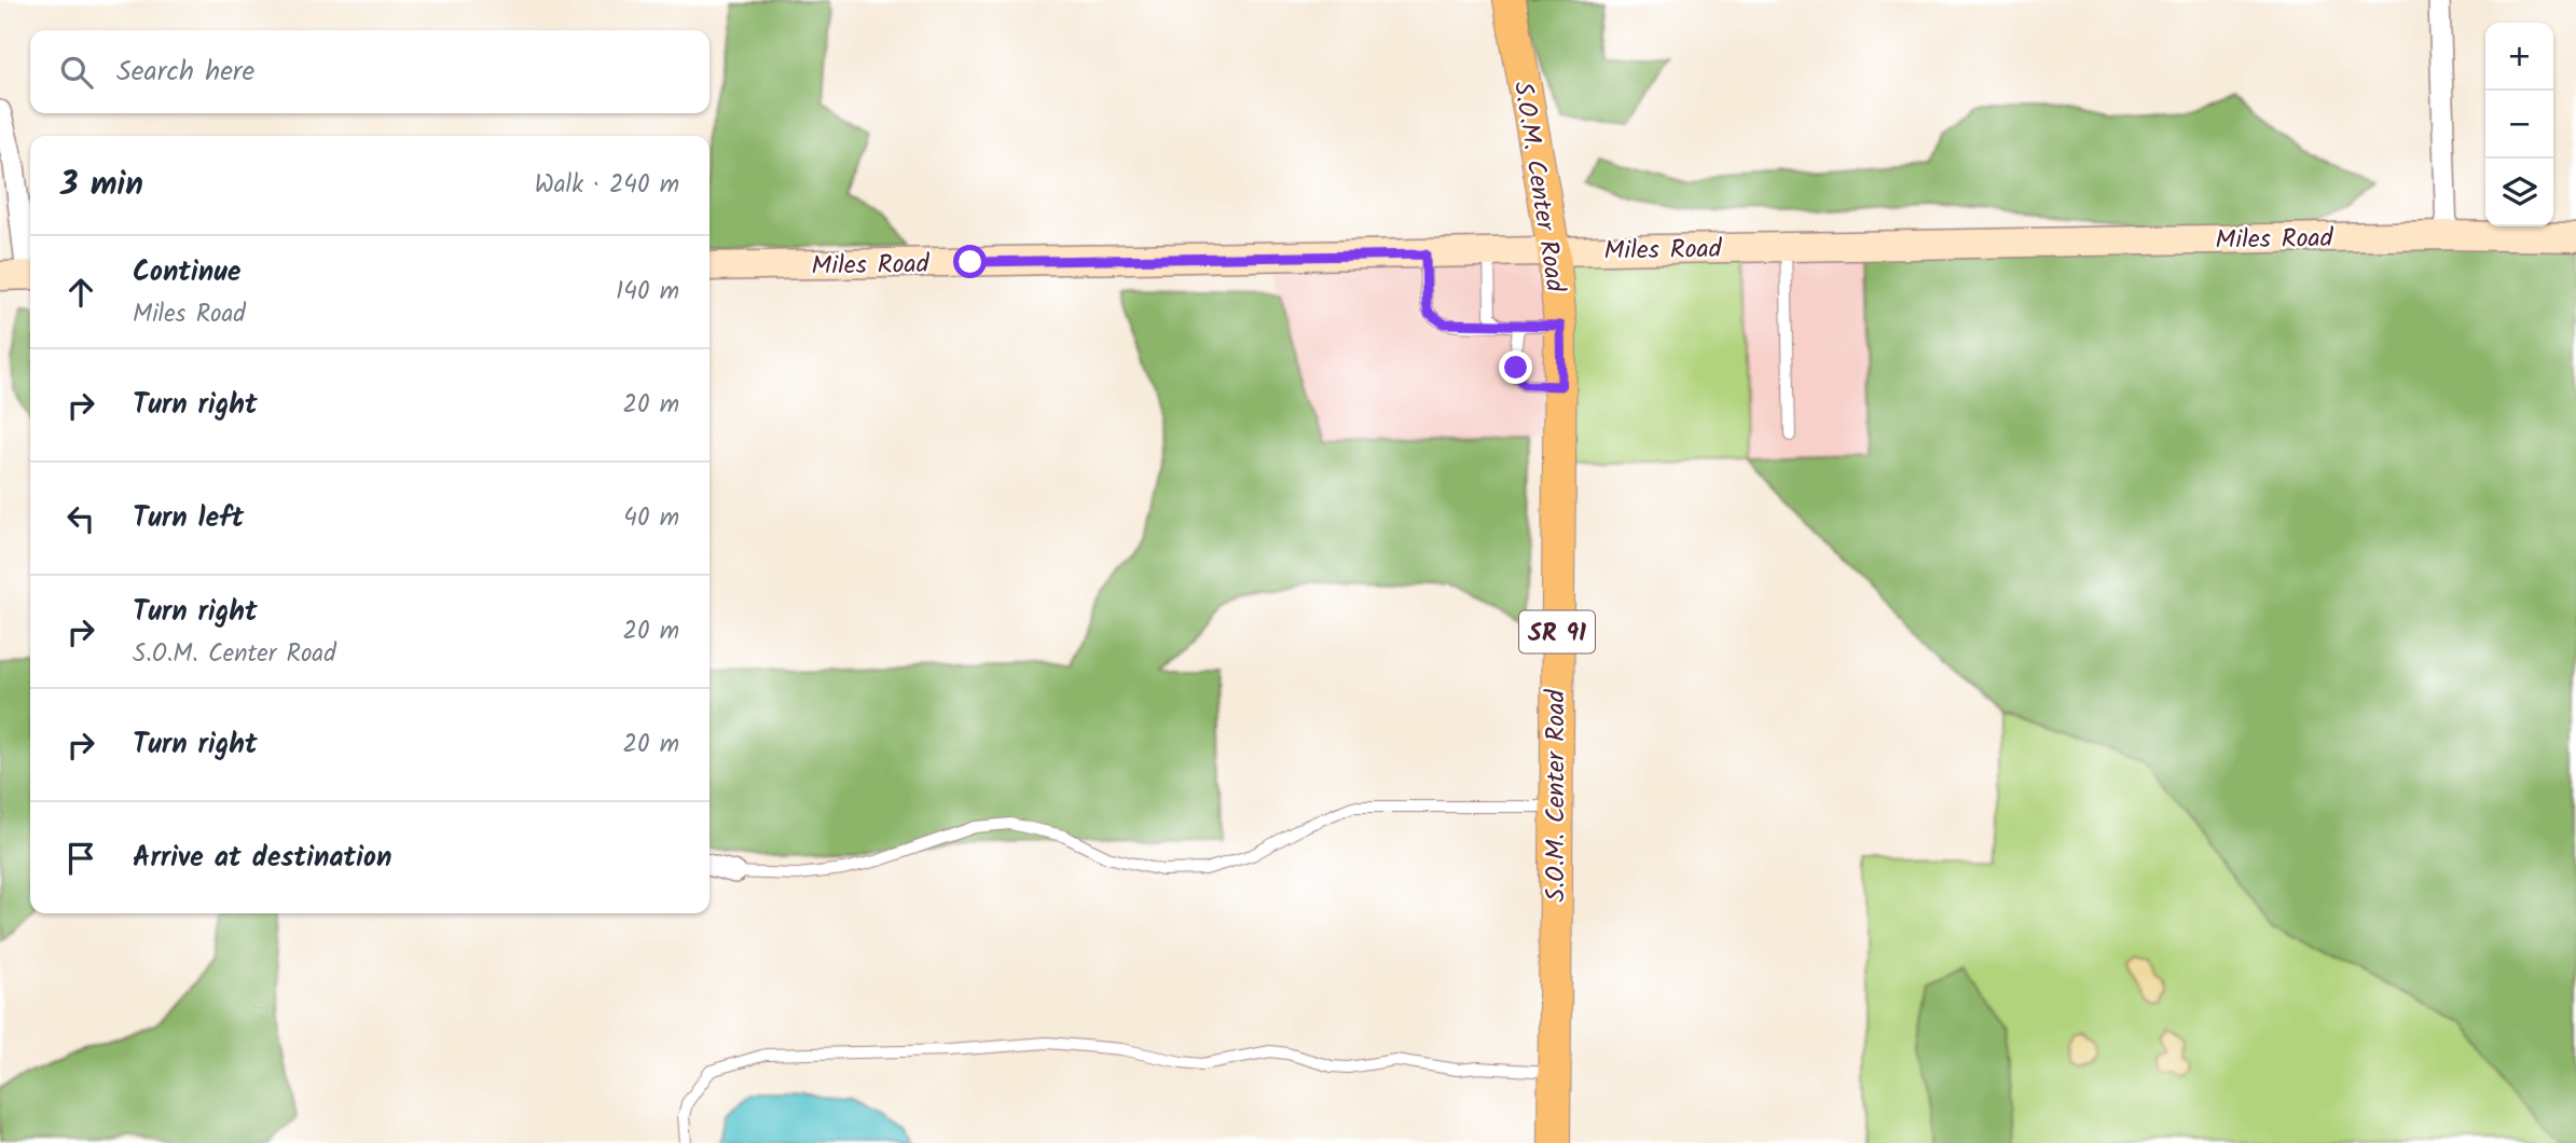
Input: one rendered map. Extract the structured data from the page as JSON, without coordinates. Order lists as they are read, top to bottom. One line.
{"streets":{"main road":["S.O.M. Center Road","Miles Road","SR 91"]},"crossings":[["S.O.M. Center Road","Miles Road"]],"page":{"map_buttons":["+","−"],"search":"Search here","heading":["3 min","Walk · 240 m"],"list":[["Continue","Miles Road","140 m"],["Turn right","20 m"],["Turn left","40 m"],["Turn right","S.O.M. Center Road","20 m"],["Turn right","20 m"],"Arrive at destination"]}}
